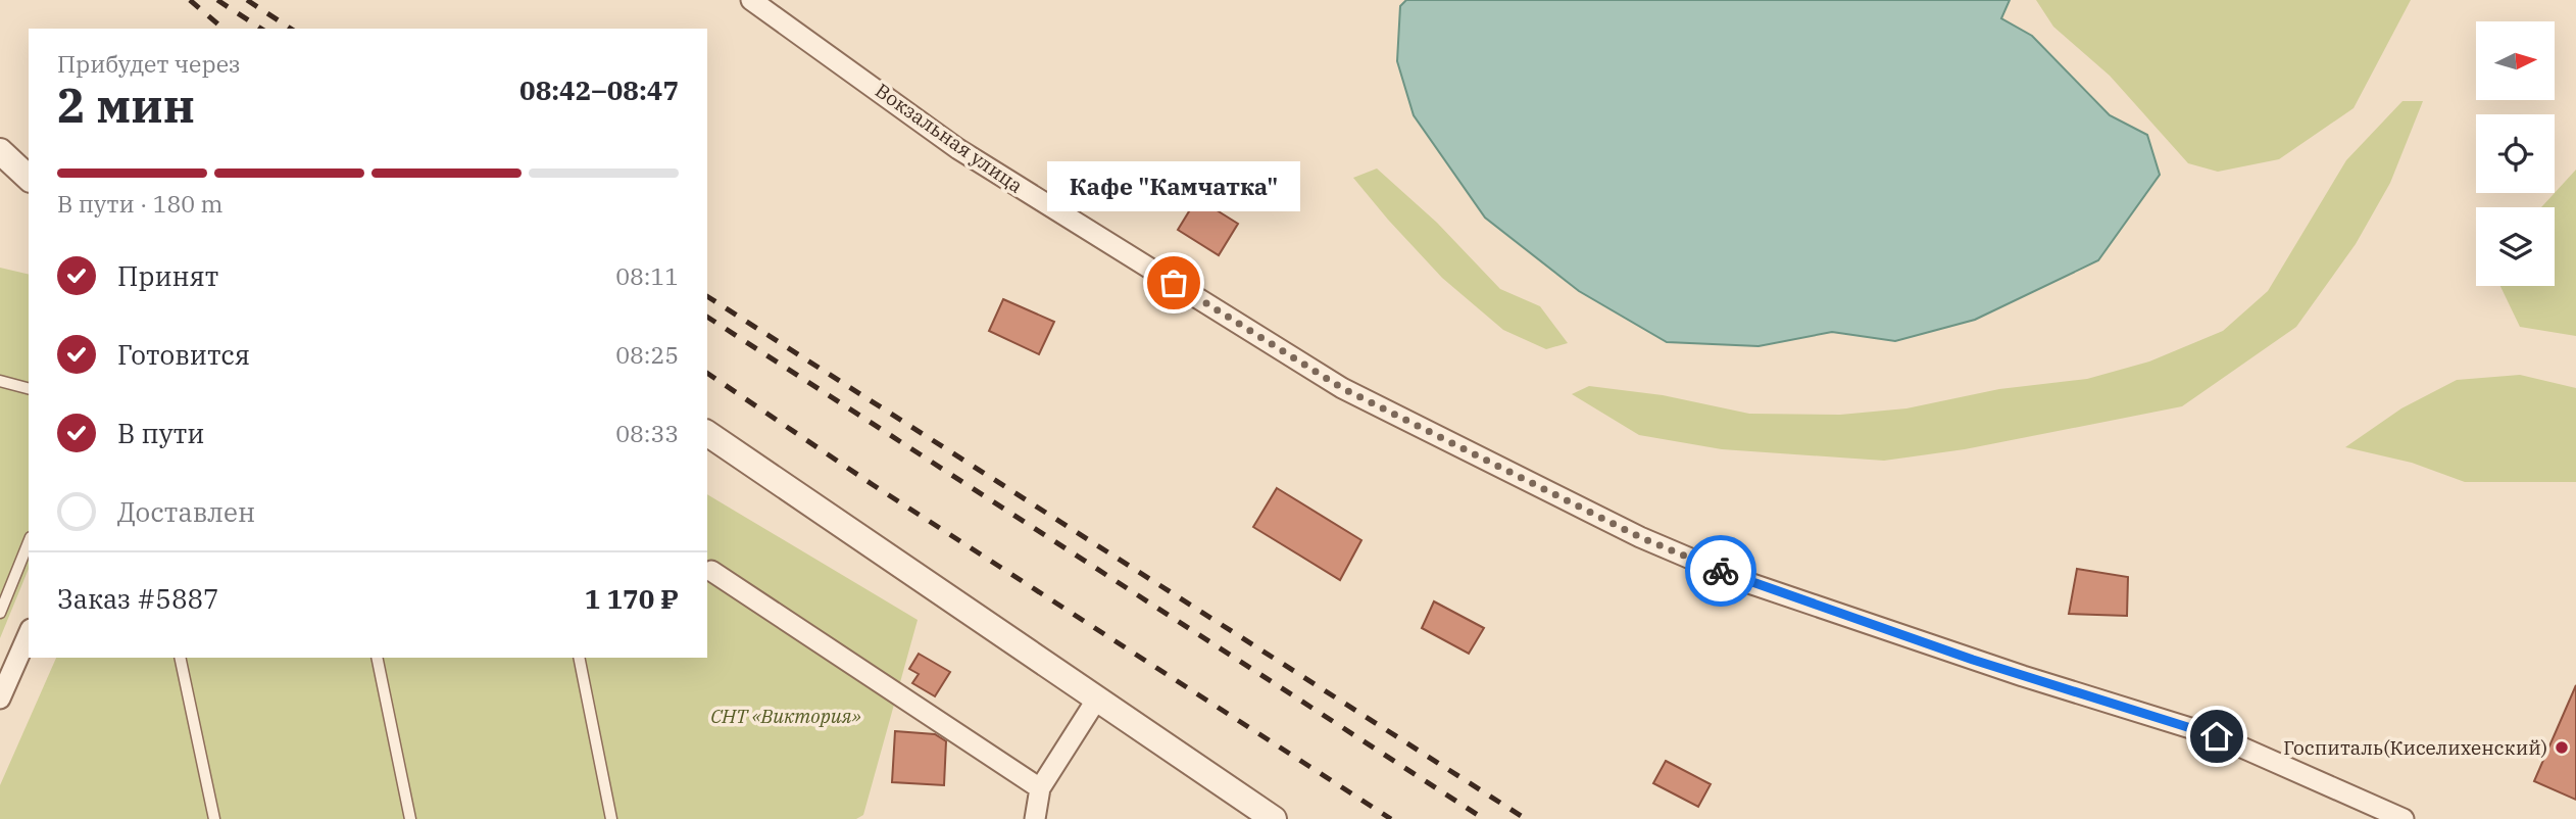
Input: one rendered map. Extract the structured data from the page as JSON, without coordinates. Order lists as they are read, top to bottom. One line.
{"streets":{"street":["Вокзальная улица"]},"parks":["СНТ «Виктория»"],"places":["Кафе \"Камчатка\"","Госпиталь(Киселихенский)"],"north":"right","page":{"heading":["2 мин","Прибудет через","08:42–08:47"],"panel":["Заказ #5887","1 170 ₽"],"bar":"В пути · 180 m","bubble":"Кафе \"Камчатка\"","list":[["Принят","08:11"],["Готовится","08:25"],["В пути","08:33"],"Доставлен"]}}
